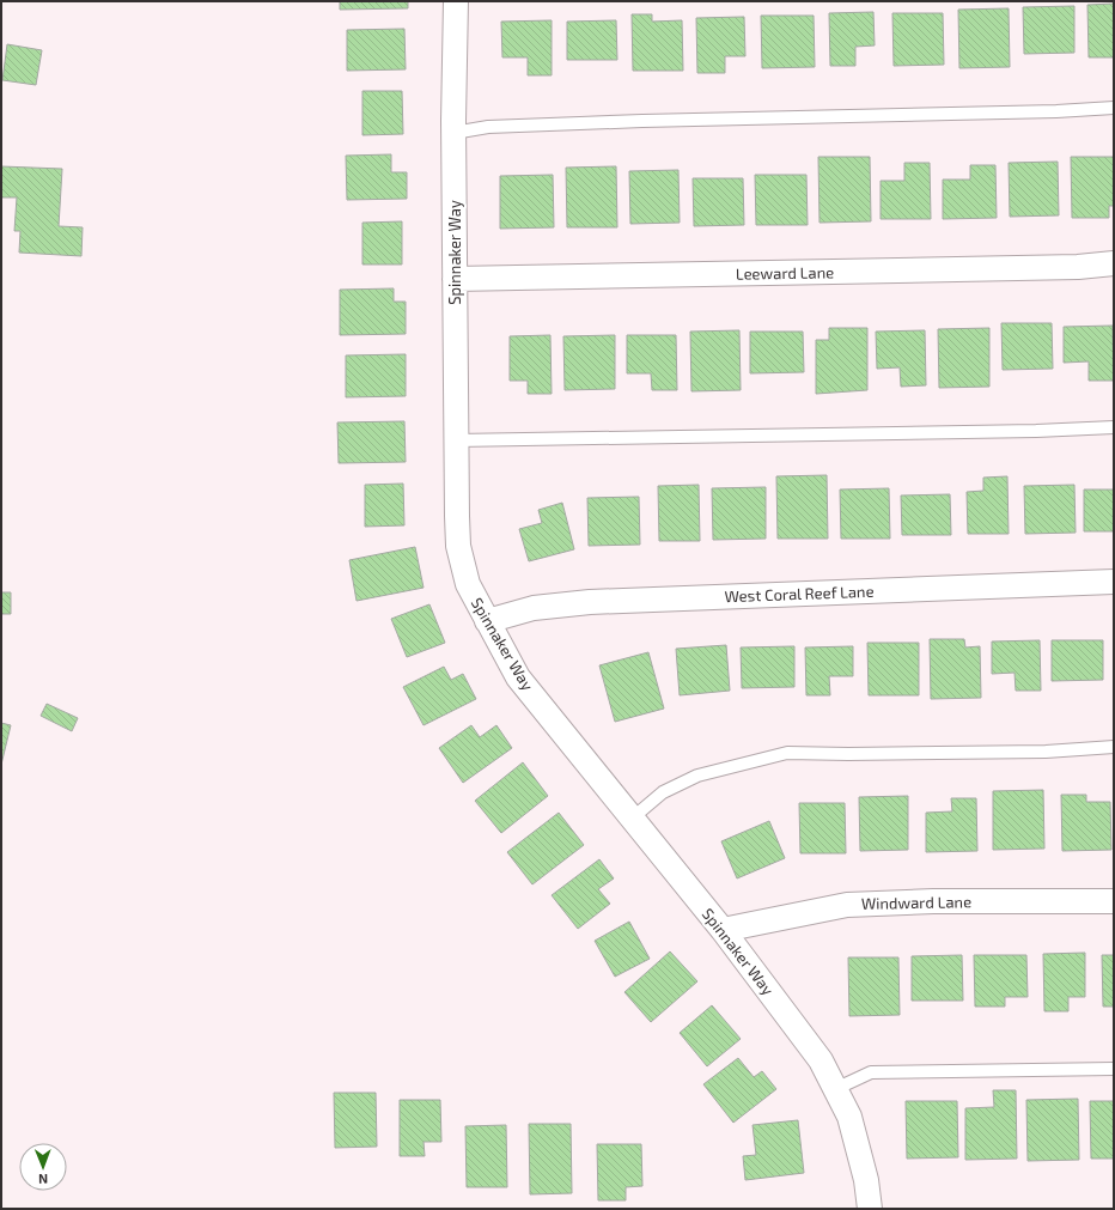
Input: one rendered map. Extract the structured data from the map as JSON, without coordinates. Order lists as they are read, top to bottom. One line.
{"streets":{"street":["Spinnaker Way","Leeward Lane","West Coral Reef Lane","Windward Lane"]},"crossings":[["Spinnaker Way","Leeward Lane"],["Spinnaker Way","West Coral Reef Lane"],["Spinnaker Way","Windward Lane"]],"north":"bottom"}
